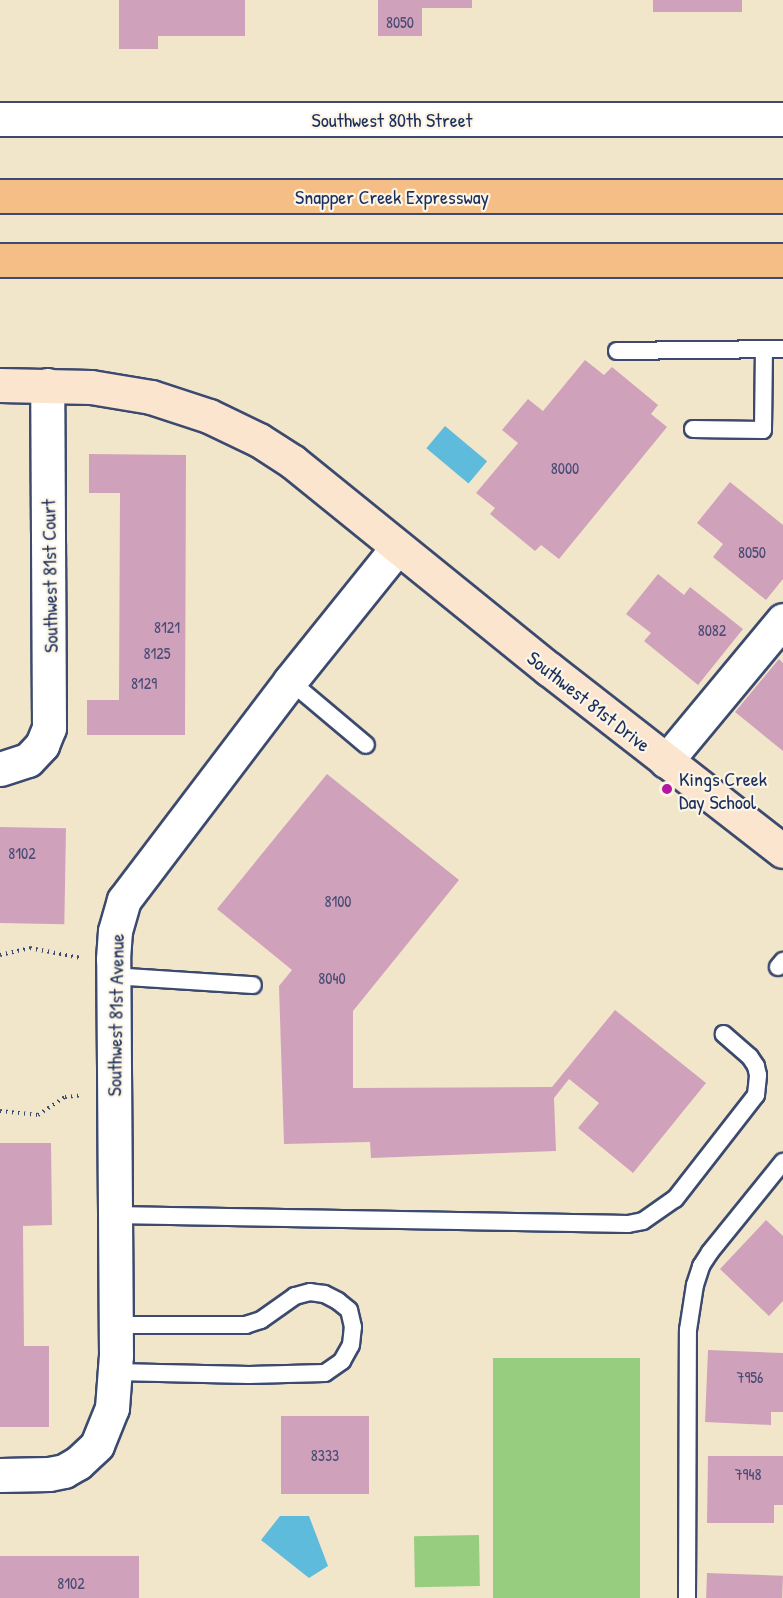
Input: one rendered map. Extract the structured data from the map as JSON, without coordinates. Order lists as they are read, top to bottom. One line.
{"streets":{"highway":["Snapper Creek Expressway"],"street":["Southwest 80th Street","Southwest 81st Court","Southwest 81st Drive","Southwest 81st Avenue"]},"crossings":[["Southwest 81st Court","Southwest 81st Drive"],["Southwest 81st Drive","Southwest 81st Avenue"]],"places":["Kings Creek Day School"],"house_numbers":["8050","8000","8050","8121","8082","8125","8129","8102","8100","8040","7956","8333","7948","8102"]}
